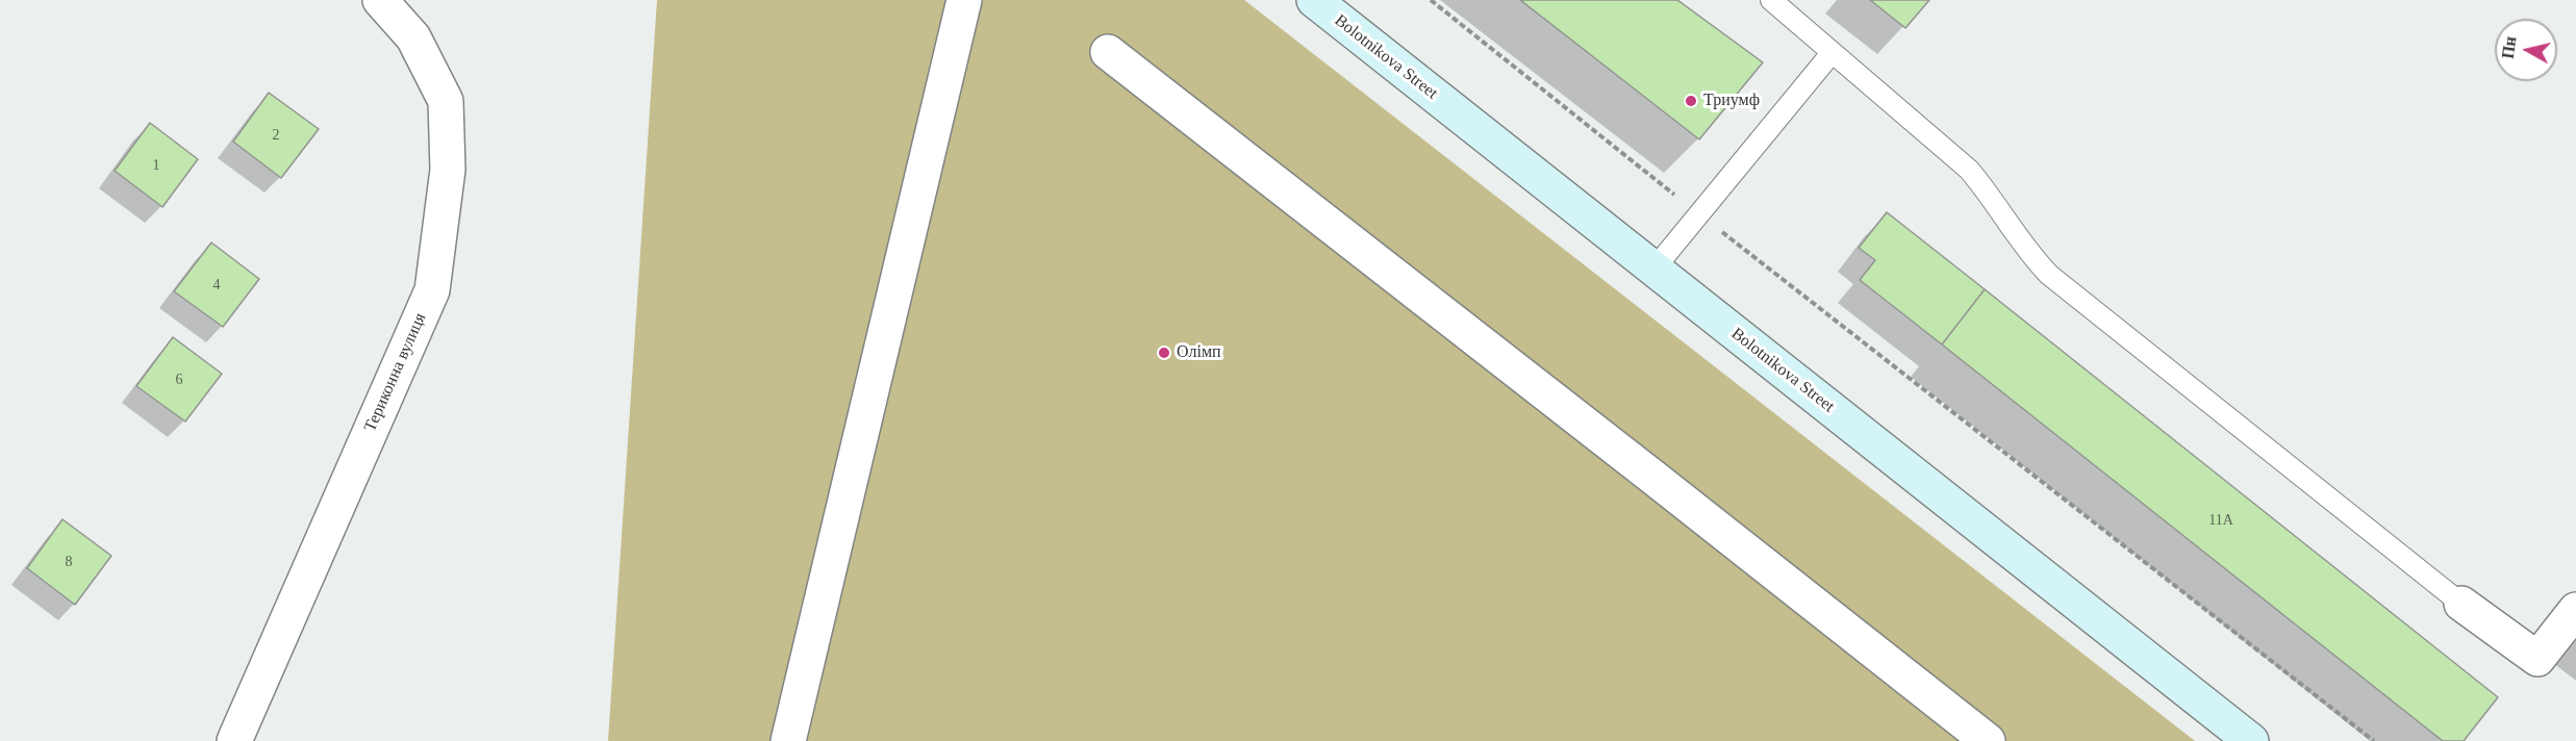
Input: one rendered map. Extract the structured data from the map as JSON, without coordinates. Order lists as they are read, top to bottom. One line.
{"streets":{"main road":["Bolotnikova Street"],"street":["Териконна вулиця"]},"places":["Триумф","Олімп"],"house_numbers":["2","1","4","6","11А","8"],"north":"left"}
